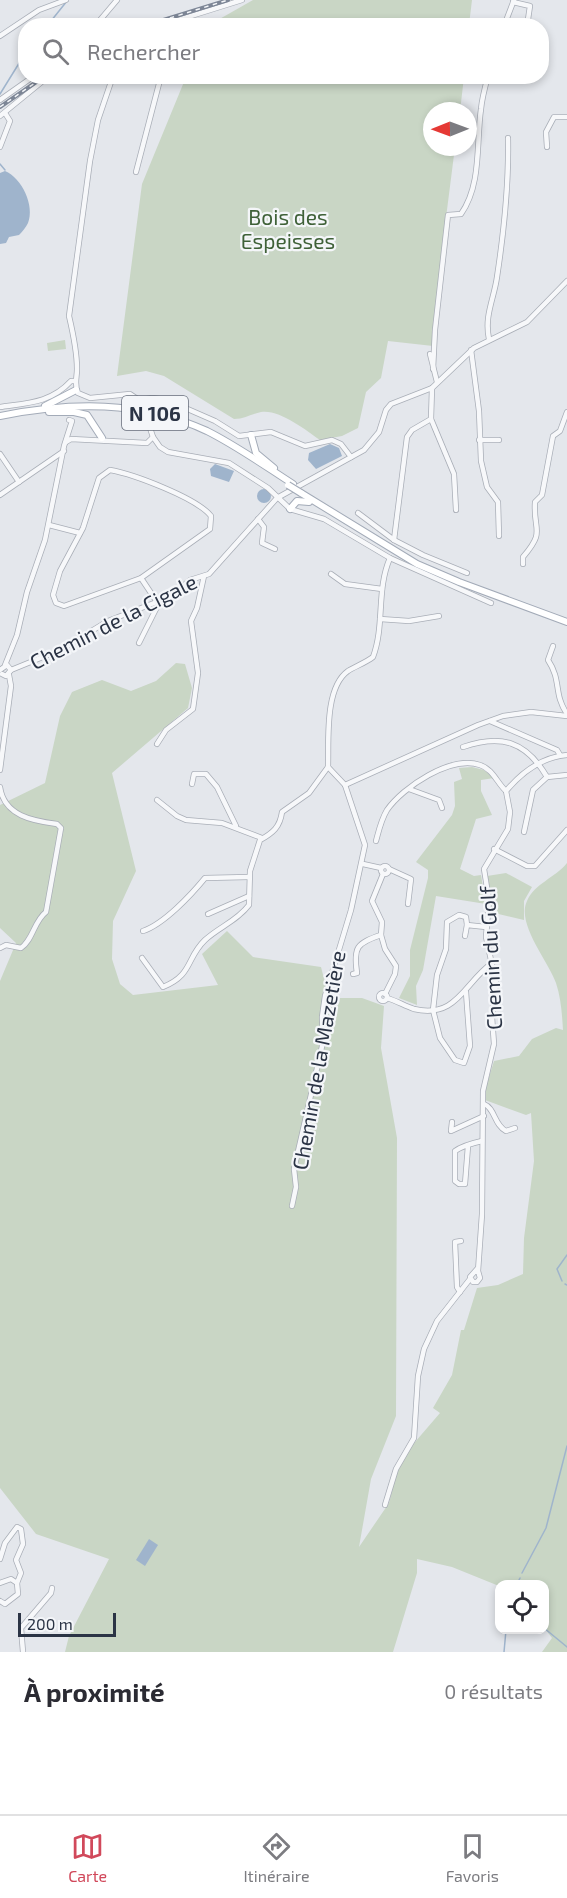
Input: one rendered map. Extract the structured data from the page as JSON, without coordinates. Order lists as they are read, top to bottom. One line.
{"streets":{"main road":["N 106"],"street":["Chemin de la Cigale","Chemin du Golf","Chemin de la Mazetière"]},"parks":["Bois des Espeisses"],"scale_bar":"200 m","north":"left","page":{"search":"Rechercher","scale":"200 m","heading":["À proximité","0 résultats"],"nav":["Carte","Itinéraire","Favoris"]}}
